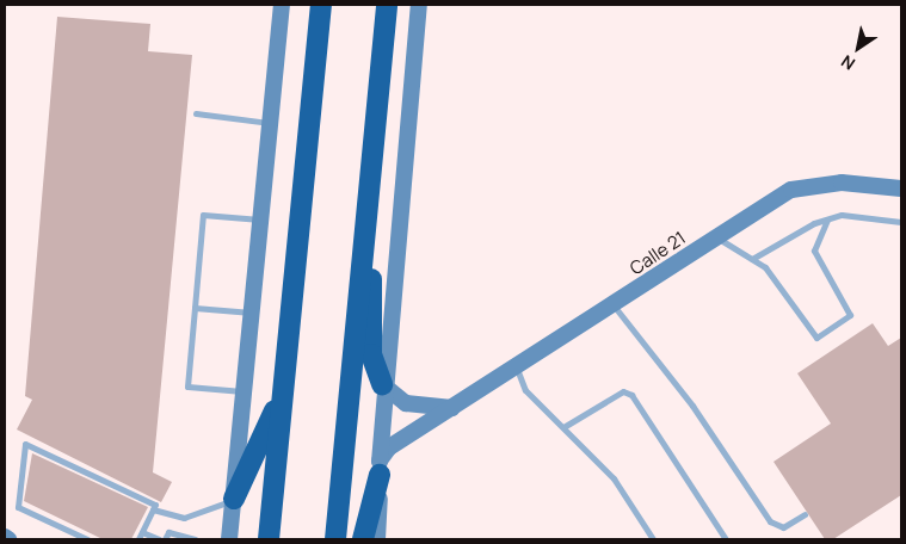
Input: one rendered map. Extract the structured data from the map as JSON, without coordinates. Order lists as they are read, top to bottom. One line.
{"streets":{"main road":["Calle 21"]},"north":"bottom left"}
